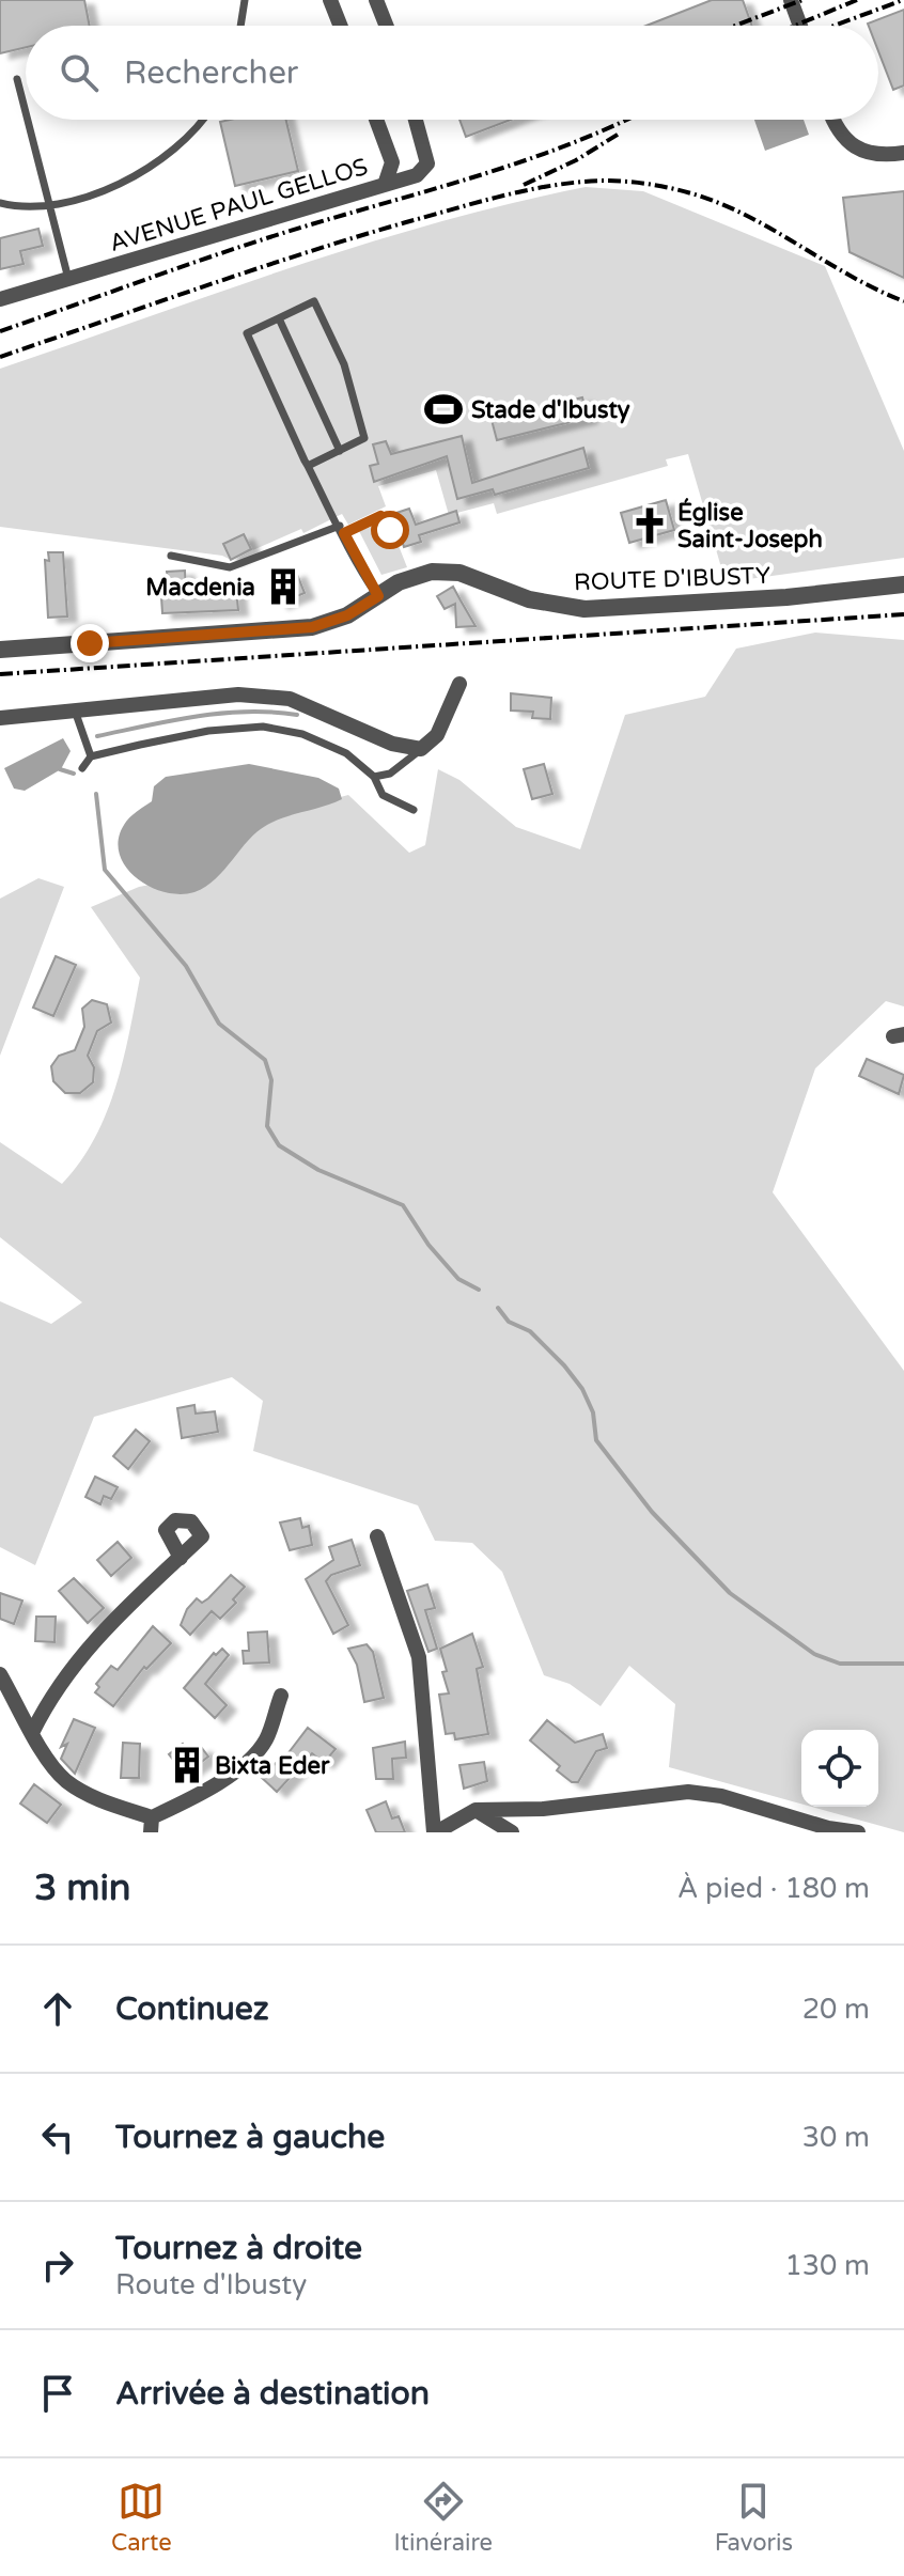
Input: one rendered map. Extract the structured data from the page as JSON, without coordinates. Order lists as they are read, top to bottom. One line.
{"streets":{"street":["AVENUE PAUL GELLOS","ROUTE D'IBUSTY"]},"places":{"sports":["Stade d'Ibusty"],"church":["Église Saint-Joseph"],"building":["Macdenia","Bixta Eder"]},"page":{"search":"Rechercher","heading":["3 min","À pied · 180 m"],"list":[["Continuez","20 m"],["Tournez à gauche","30 m"],["Tournez à droite","Route d'Ibusty","130 m"],"Arrivée à destination"],"nav":["Carte","Itinéraire","Favoris"]}}
